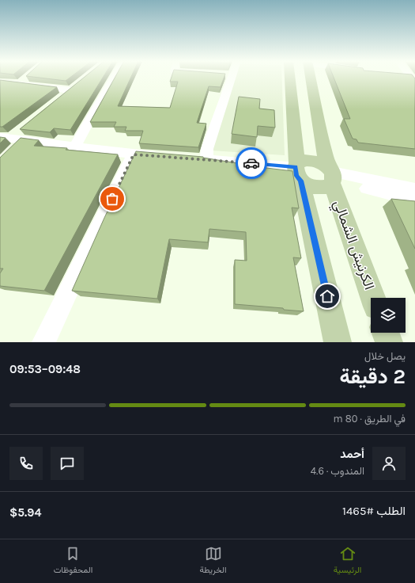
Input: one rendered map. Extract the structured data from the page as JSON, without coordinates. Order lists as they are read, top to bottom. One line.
{"streets":{"main road":["الكرنيش الشمالي"]},"page":{"heading":["2 دقيقة","يصل خلال","09:48–09:53"],"panel":["أحمد","المندوب · 4.6","الطلب #1465","$5.94"],"bar":"في الطريق · 80 m","tabs":["الرئيسية","الخريطة","المحفوظات"]}}
